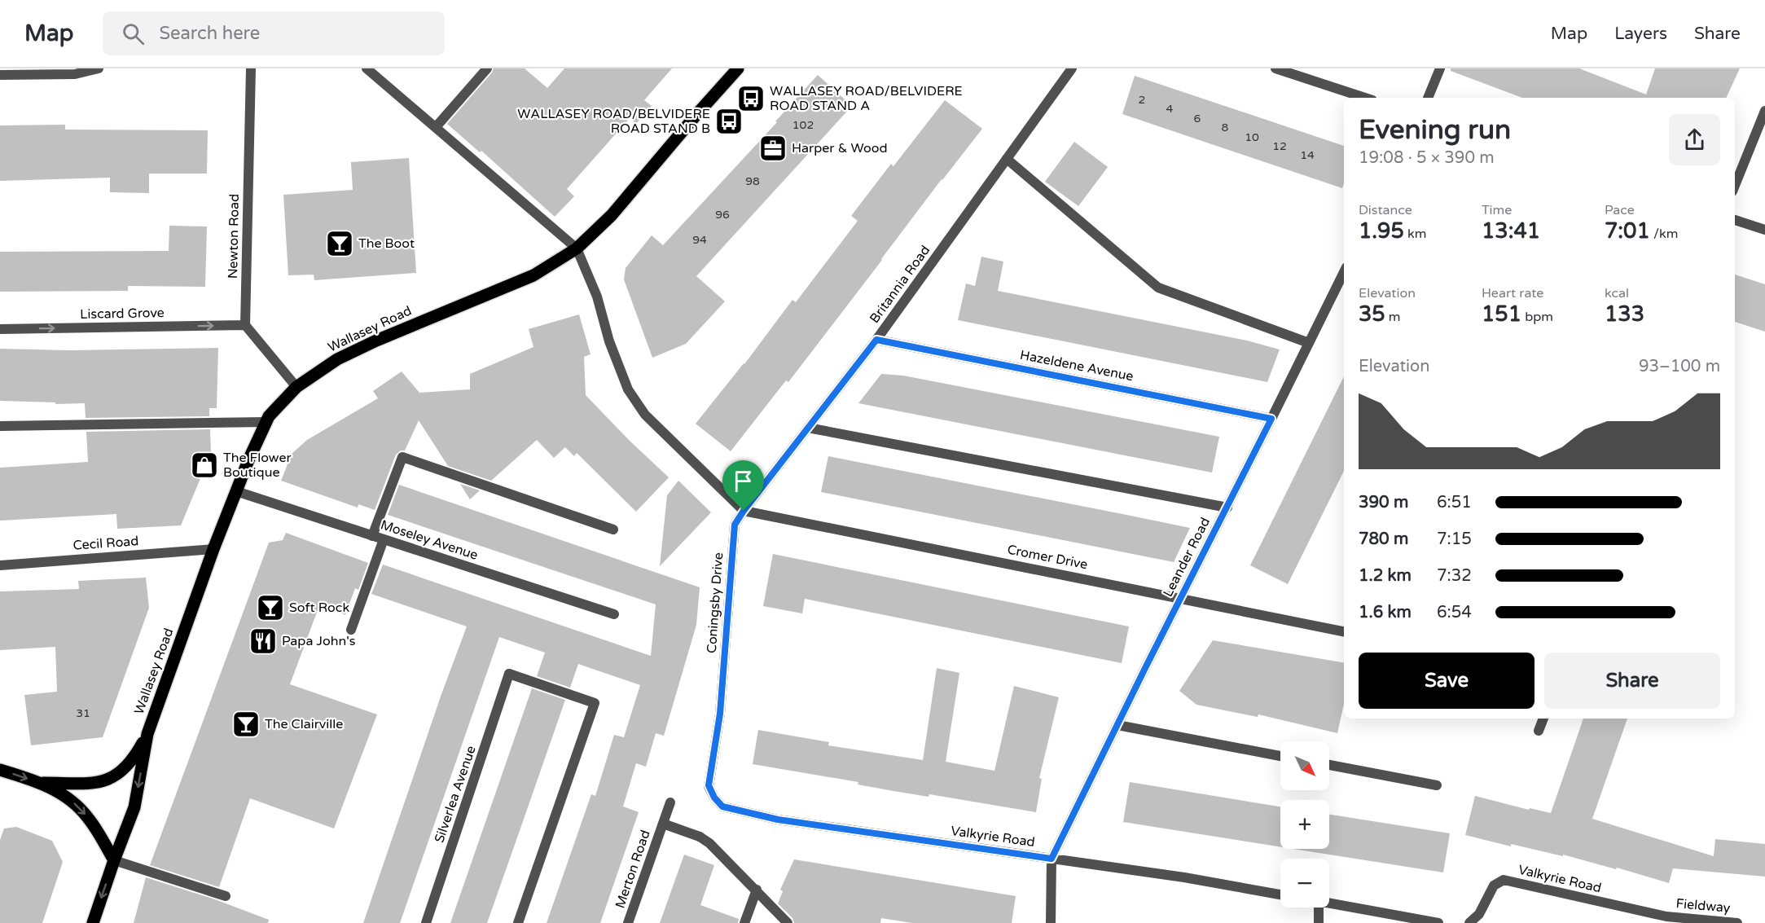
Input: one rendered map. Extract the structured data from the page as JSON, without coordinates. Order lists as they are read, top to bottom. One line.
{"streets":{"main road":["Wallasey Road"],"street":["Newton Road","Britannia Road","Liscard Grove","Hazeldene Avenue","Moseley Avenue","Cecil Road","Cromer Drive","Leander Road","Coningsby Drive","Silverlea Avenue","Valkyrie Road","Merton Road","Fieldway"]},"crossings":[["Newton Road","Liscard Grove"],["Britannia Road","Hazeldene Avenue"],["Britannia Road","Cromer Drive"],["Britannia Road","Coningsby Drive"],["Wallasey Road","Moseley Avenue"],["Wallasey Road","Cecil Road"],["Hazeldene Avenue","Leander Road"],["Cromer Drive","Leander Road"],["Cromer Drive","Coningsby Drive"],["Leander Road","Valkyrie Road"],["Coningsby Drive","Valkyrie Road"],["Valkyrie Road","Fieldway"]],"one_way":["Liscard Grove"],"places":{"bus stop":["WALLASEY ROAD/BELVIDERE ROAD STAND A","WALLASEY ROAD/BELVIDERE ROAD STAND B"],"office":["Harper & Wood"],"bar":["The Boot","Soft Rock","The Clairville"],"shop":["The Flower Boutique"],"restaurant":["Papa John's"]},"house_numbers":["2","4","6","102","8","10","12","14","98","96","94","31"],"north":"bottom right","page":{"header":"Map","search":"Search here","nav":["Map","Layers","Share"],"heading":["Evening run","19:08 · 5 × 390 m"],"stats":[["Distance","1.95 km"],["Time","13:41"],["Pace","7:01 /km"],["Elevation","35 m"],["Heart rate","151 bpm"],["kcal","133"]],"chart":["Elevation","93–100 m"],"list":[{"name":"390 m","note":"6:51"},{"name":"780 m","note":"7:15"},{"name":"1.2 km","note":"7:32"},{"name":"1.6 km","note":"6:54"}],"buttons":["Save","Share"],"map_buttons":["+","−"]}}
